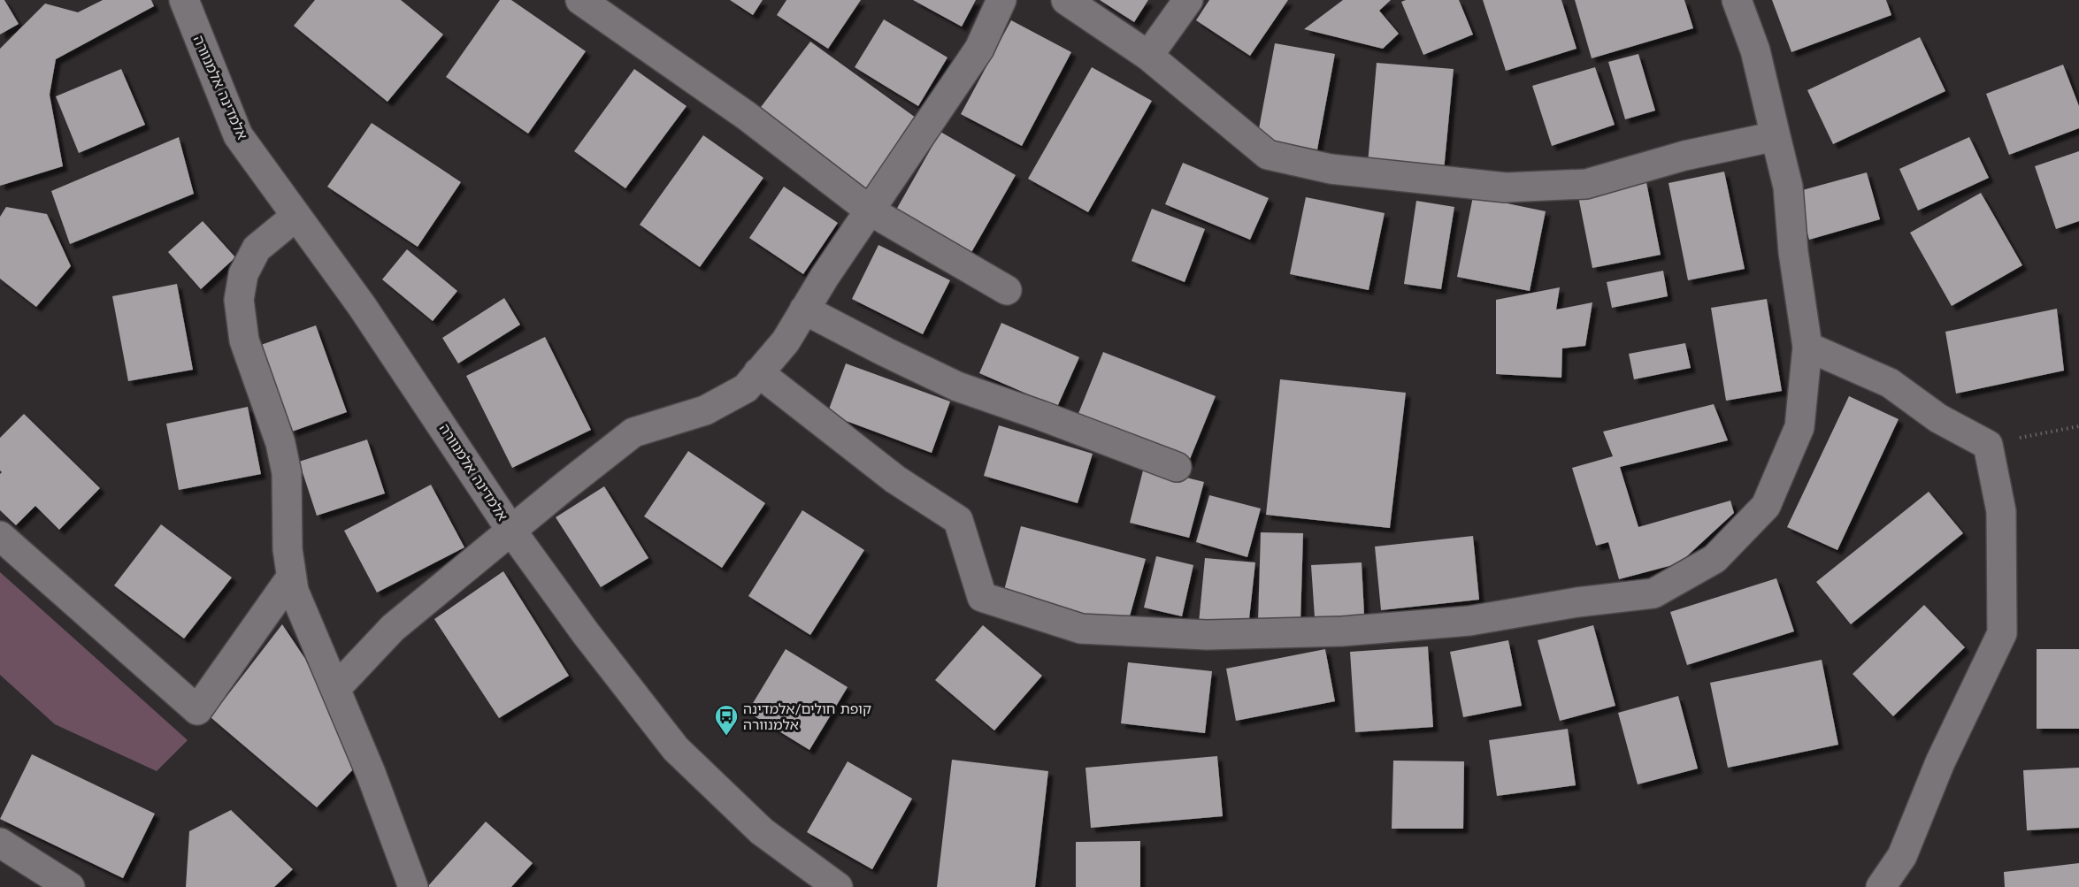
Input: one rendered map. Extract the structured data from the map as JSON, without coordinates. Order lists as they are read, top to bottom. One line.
{"streets":{"street":["אלמדינה אלמנוורה"]},"places":{"bus stop":["קופת חולים/אלמדינה אלמנוורה"]}}
